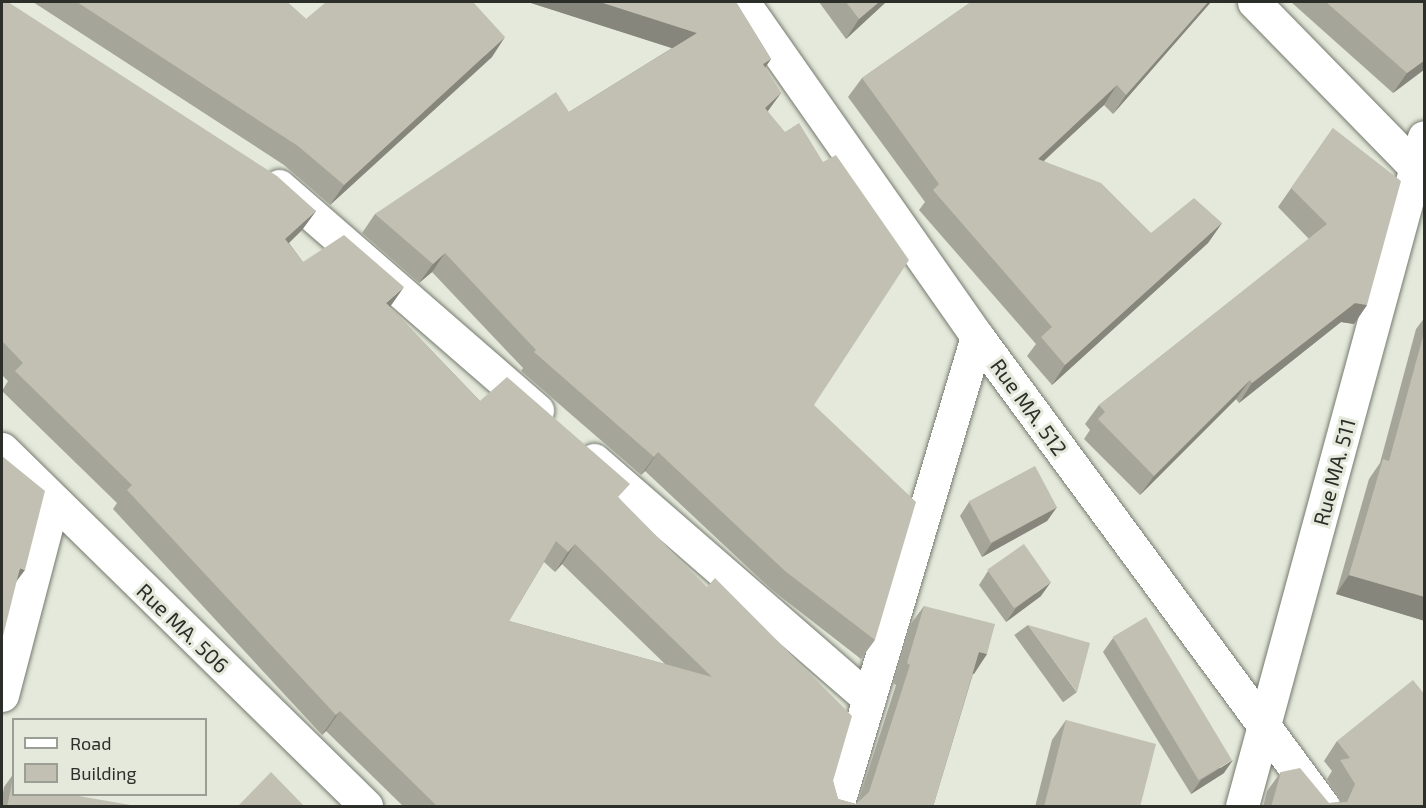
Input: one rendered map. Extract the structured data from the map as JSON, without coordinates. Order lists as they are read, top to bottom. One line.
{"streets":{"street":["Rue MA. 512","Rue MA. 511","Rue MA. 506"]},"crossings":[["Rue MA. 512","Rue MA. 511"]],"legend":["Road","Building"]}
